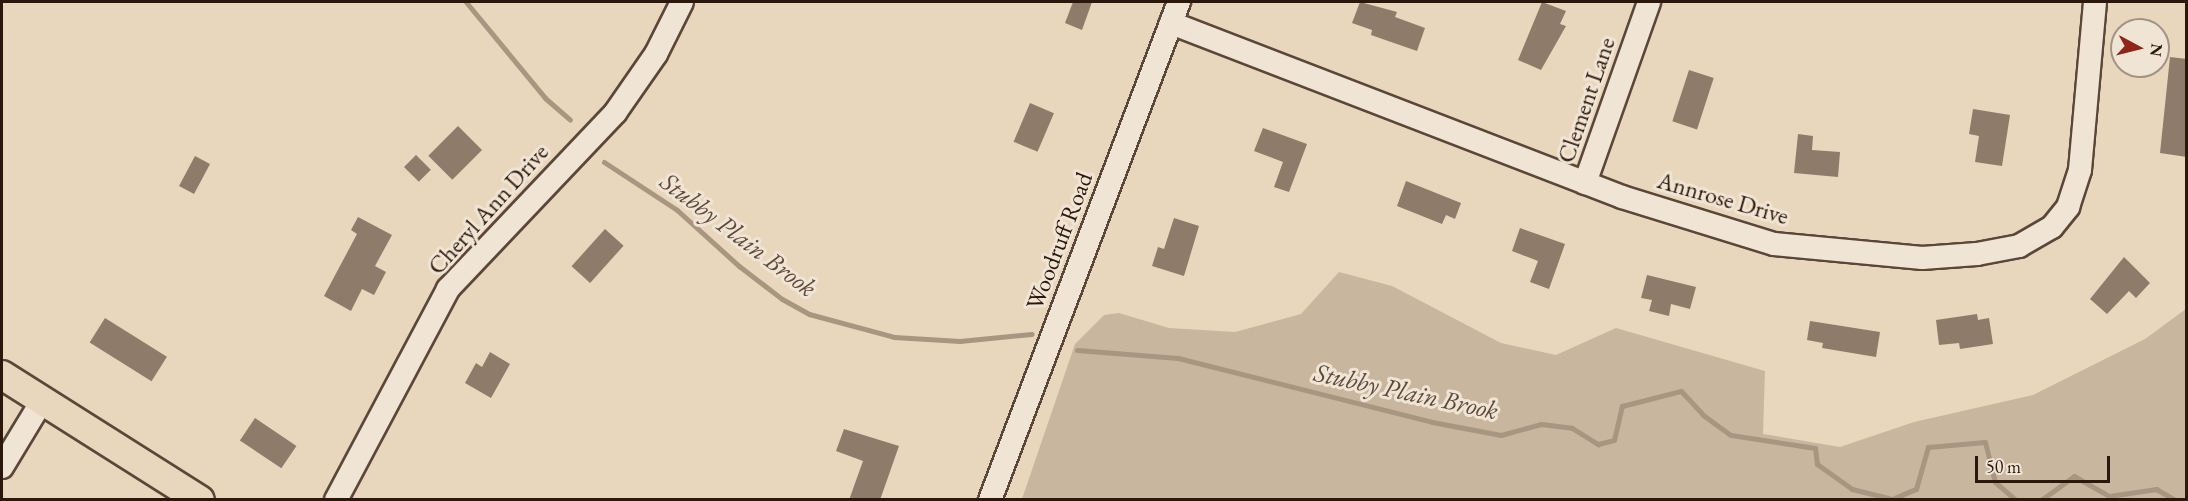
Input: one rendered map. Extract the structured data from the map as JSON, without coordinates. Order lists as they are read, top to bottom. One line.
{"streets":{"street":["Clement Lane","Annrose Drive","Cheryl Ann Drive","Woodruff Road"]},"crossings":[["Clement Lane","Annrose Drive"],["Annrose Drive","Woodruff Road"]],"water":["Stubby Plain Brook"],"scale_bar":"50 m","north":"right"}
